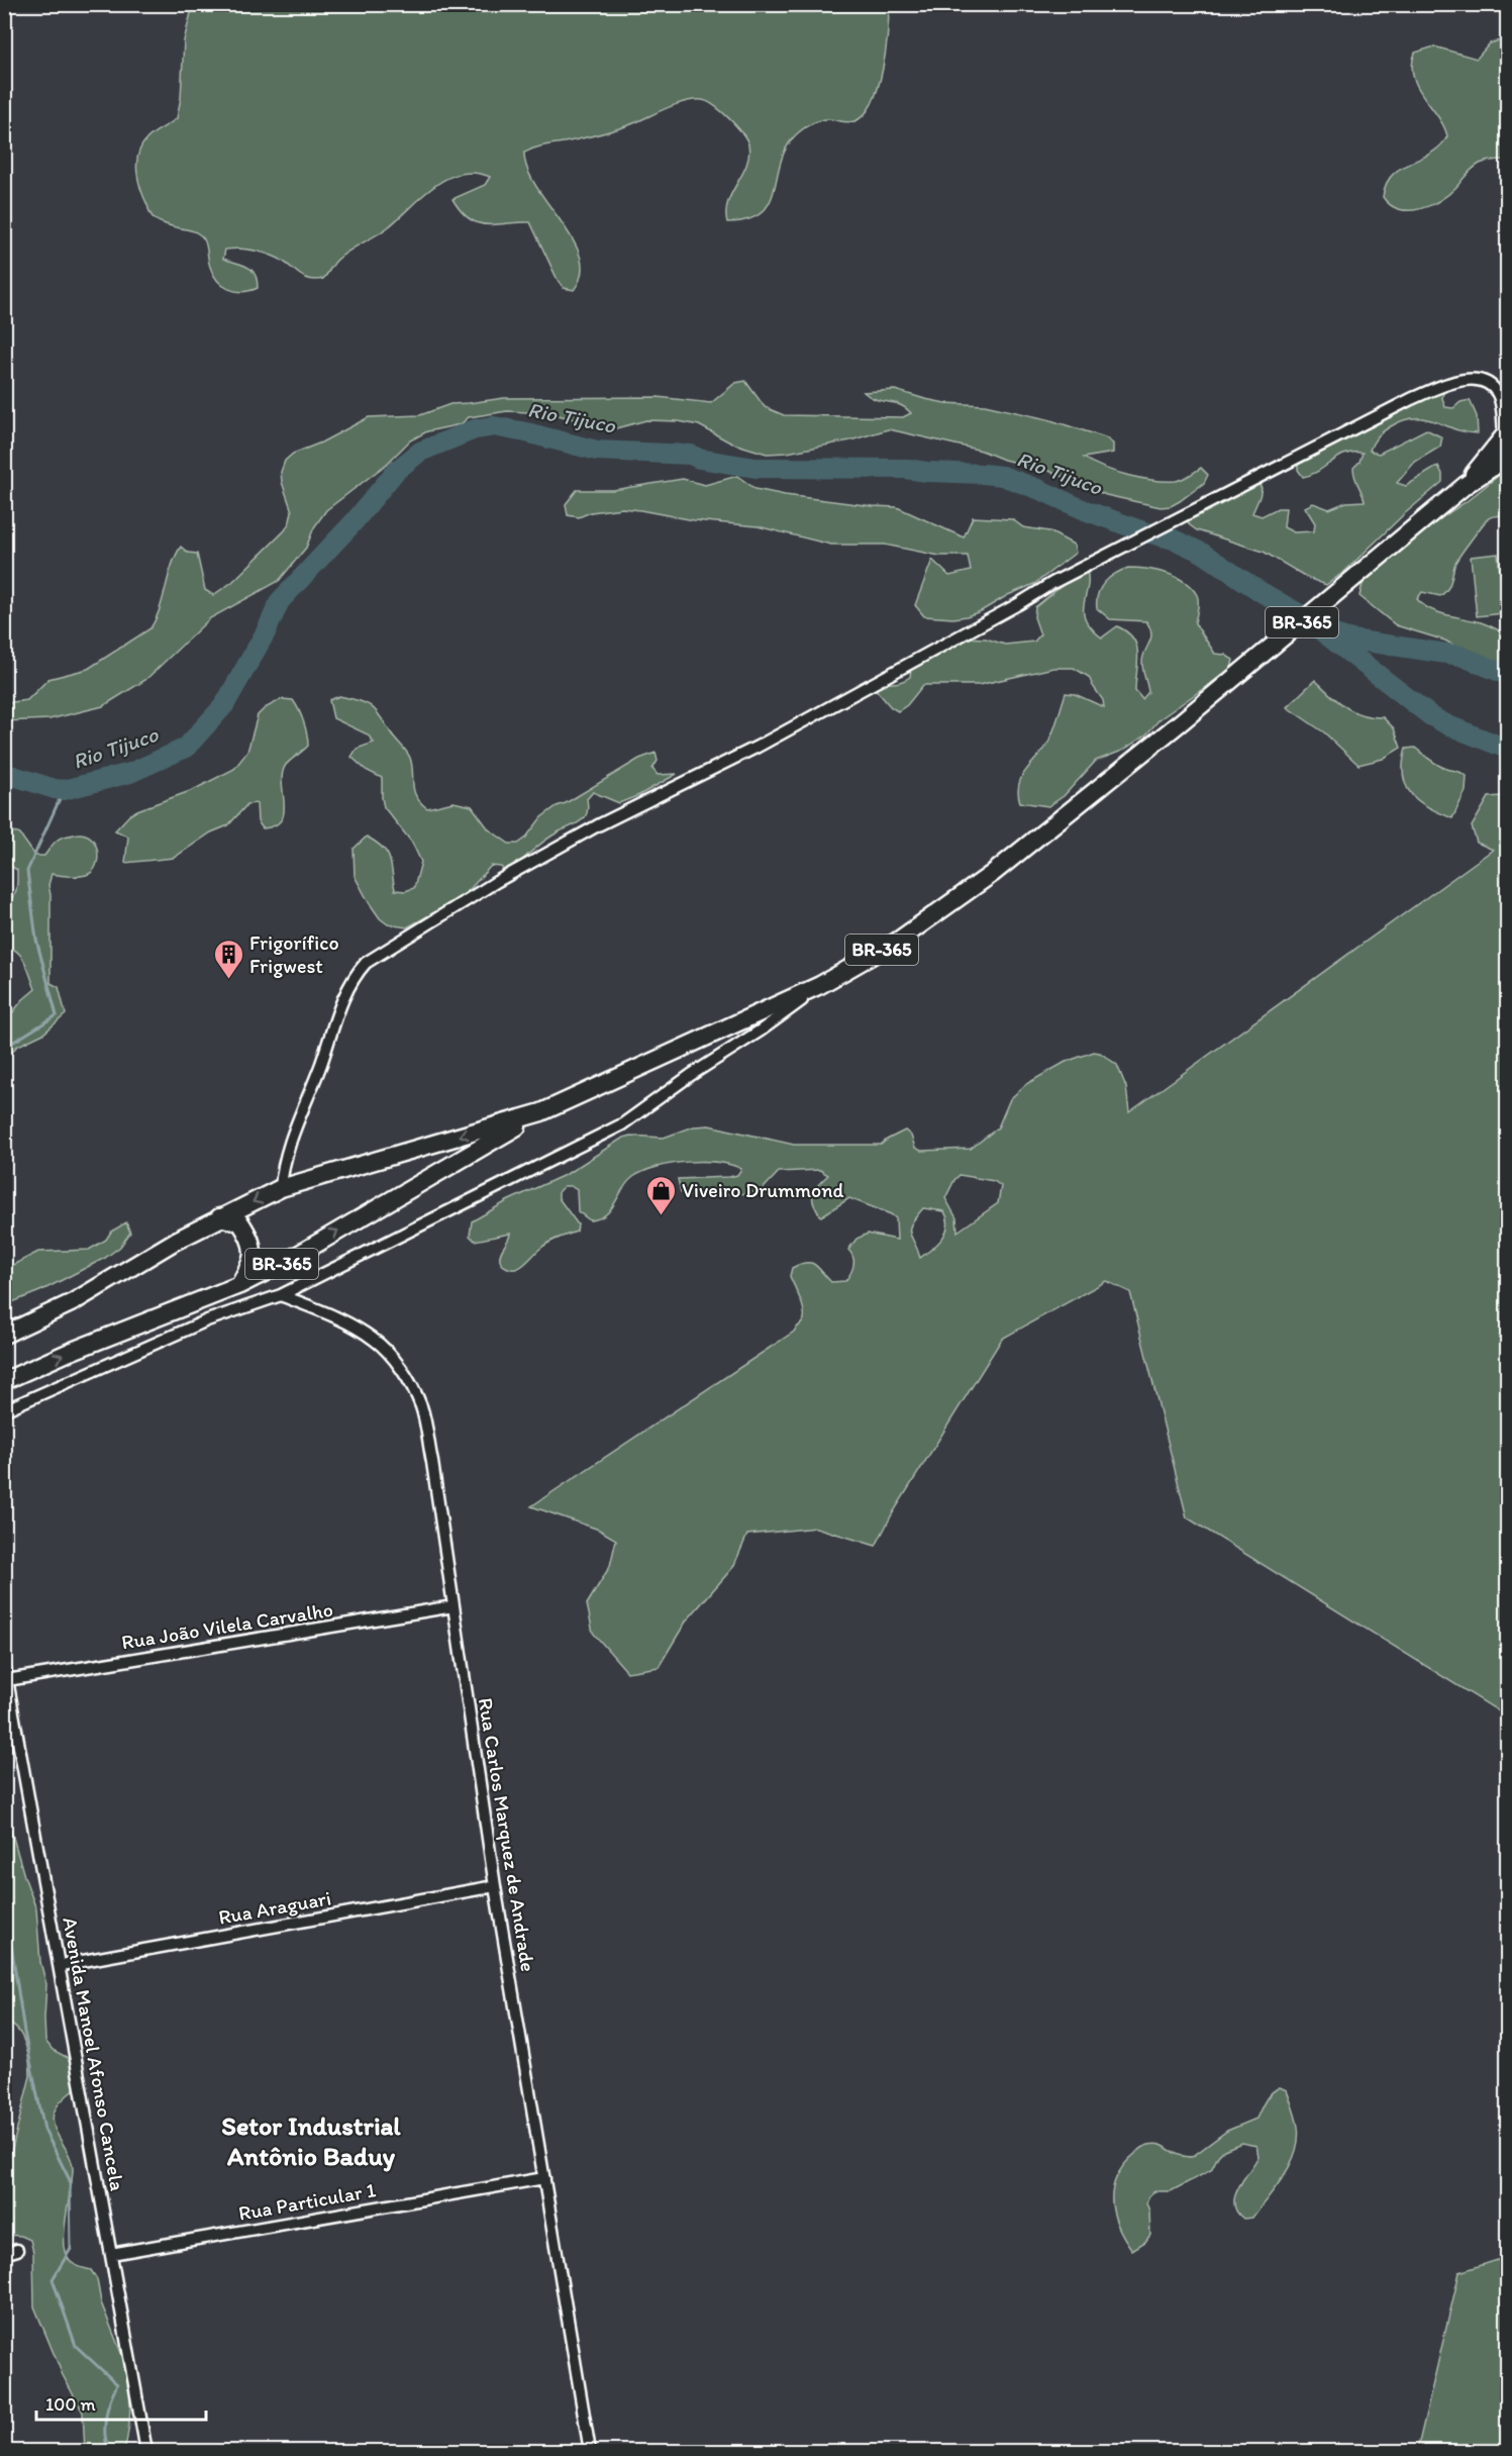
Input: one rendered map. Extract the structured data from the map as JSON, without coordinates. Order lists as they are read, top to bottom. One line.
{"streets":{"main road":["BR-365"],"street":["Rua João Vilela Carvalho","Rua Carlos Marquez de Andrade","Rua Araguari","Avenida Manoel Afonso Cancela","Rua Particular 1"]},"crossings":[["Rua João Vilela Carvalho","Rua Carlos Marquez de Andrade"],["Rua João Vilela Carvalho","Avenida Manoel Afonso Cancela"],["Rua Carlos Marquez de Andrade","Rua Araguari"],["Rua Carlos Marquez de Andrade","Rua Particular 1"],["Rua Araguari","Avenida Manoel Afonso Cancela"],["Avenida Manoel Afonso Cancela","Rua Particular 1"]],"districts":["Setor Industrial Antônio Baduy"],"water":["Rio Tijuco"],"places":{"building":["Frigorífico Frigwest"],"shop":["Viveiro Drummond"]},"scale_bar":"100 m"}
